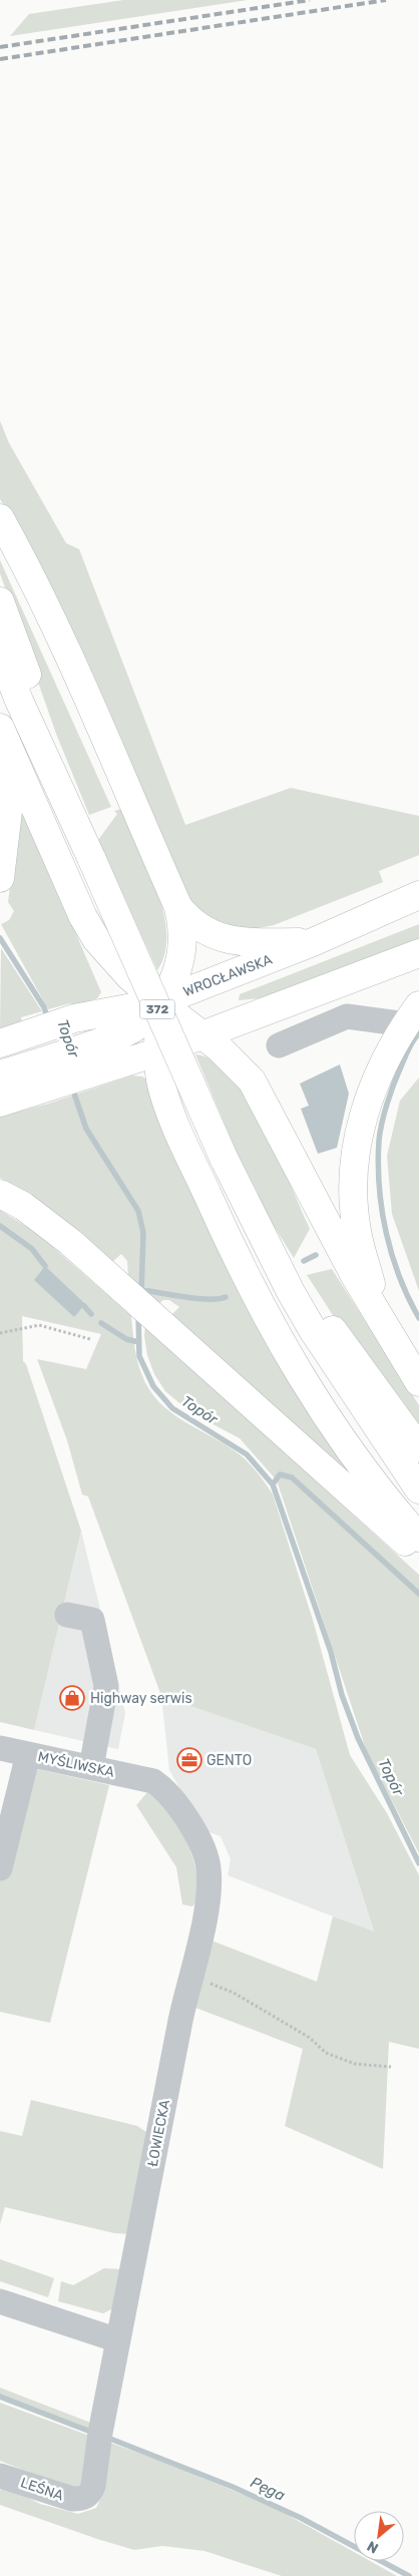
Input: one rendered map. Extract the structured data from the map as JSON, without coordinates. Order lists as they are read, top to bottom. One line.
{"streets":{"main road":["WROCŁAWSKA","372"],"street":["MYŚLIWSKA","ŁOWIECKA","LEŚNA"]},"crossings":[["MYŚLIWSKA","ŁOWIECKA"],["ŁOWIECKA","LEŚNA"]],"water":["Topór","Pęga"],"places":{"shop":["Highway serwis"],"office":["GENTO"]},"north":"bottom left"}
